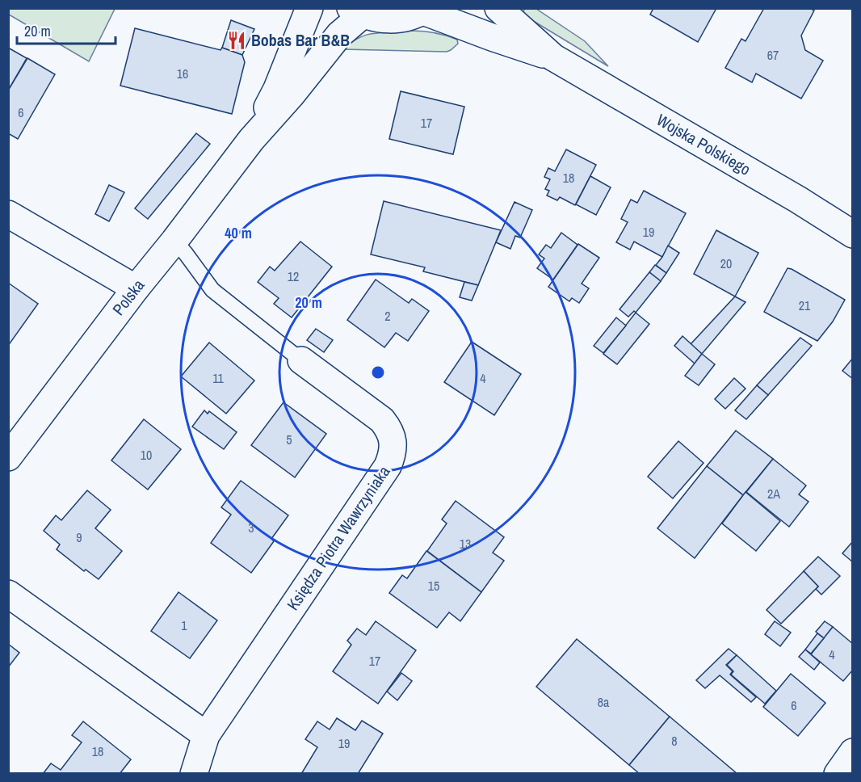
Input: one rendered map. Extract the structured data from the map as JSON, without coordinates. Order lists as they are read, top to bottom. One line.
{"streets":{"street":["Wojska Polskiego","Polska","Księdza Piotra Wawrzyniaka"]},"places":{"restaurant":["Bobas Bar B&B"]},"house_numbers":["67","16","6","17","18","19","20","12","21","2","11","4","5","10","2A","3","9","13","15","1","4","17","8a","6","8","19","18"],"scale_bar":"20 m","rings":["40 m","20 m"]}
